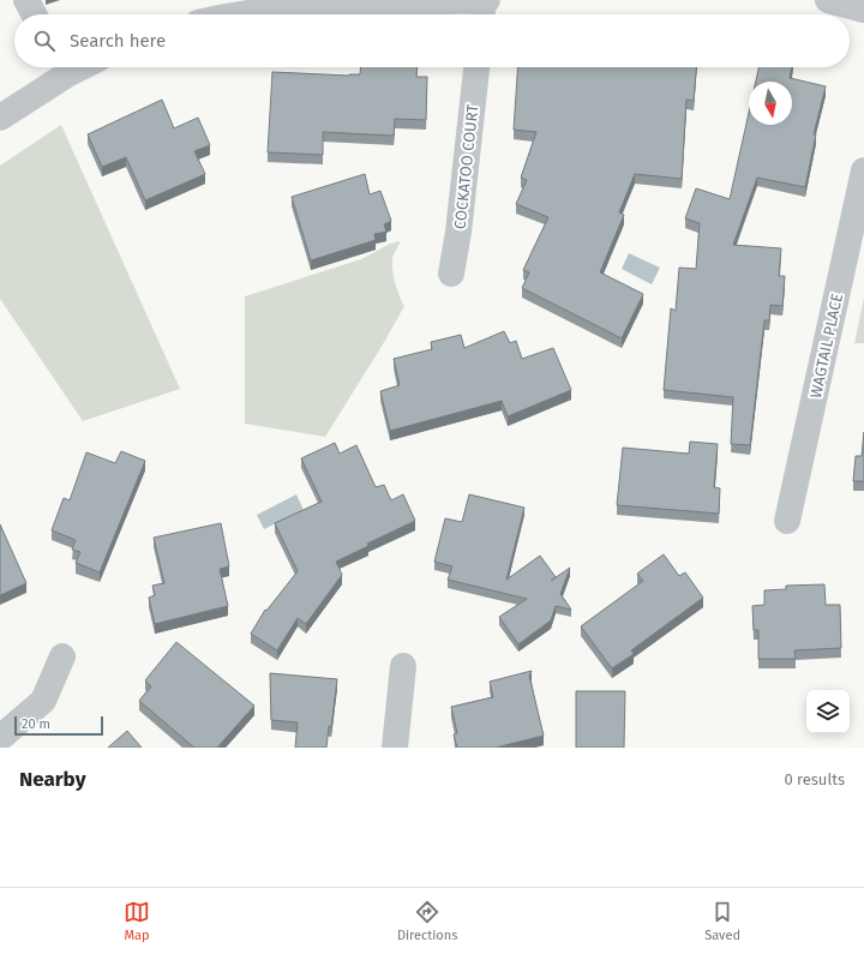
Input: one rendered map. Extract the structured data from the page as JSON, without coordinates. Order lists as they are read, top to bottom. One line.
{"streets":{"street":["COCKATOO COURT","WAGTAIL PLACE"]},"scale_bar":"20 m","north":"bottom","page":{"search":"Search here","scale":"20 m","heading":["Nearby","0 results"],"nav":["Map","Directions","Saved"]}}
